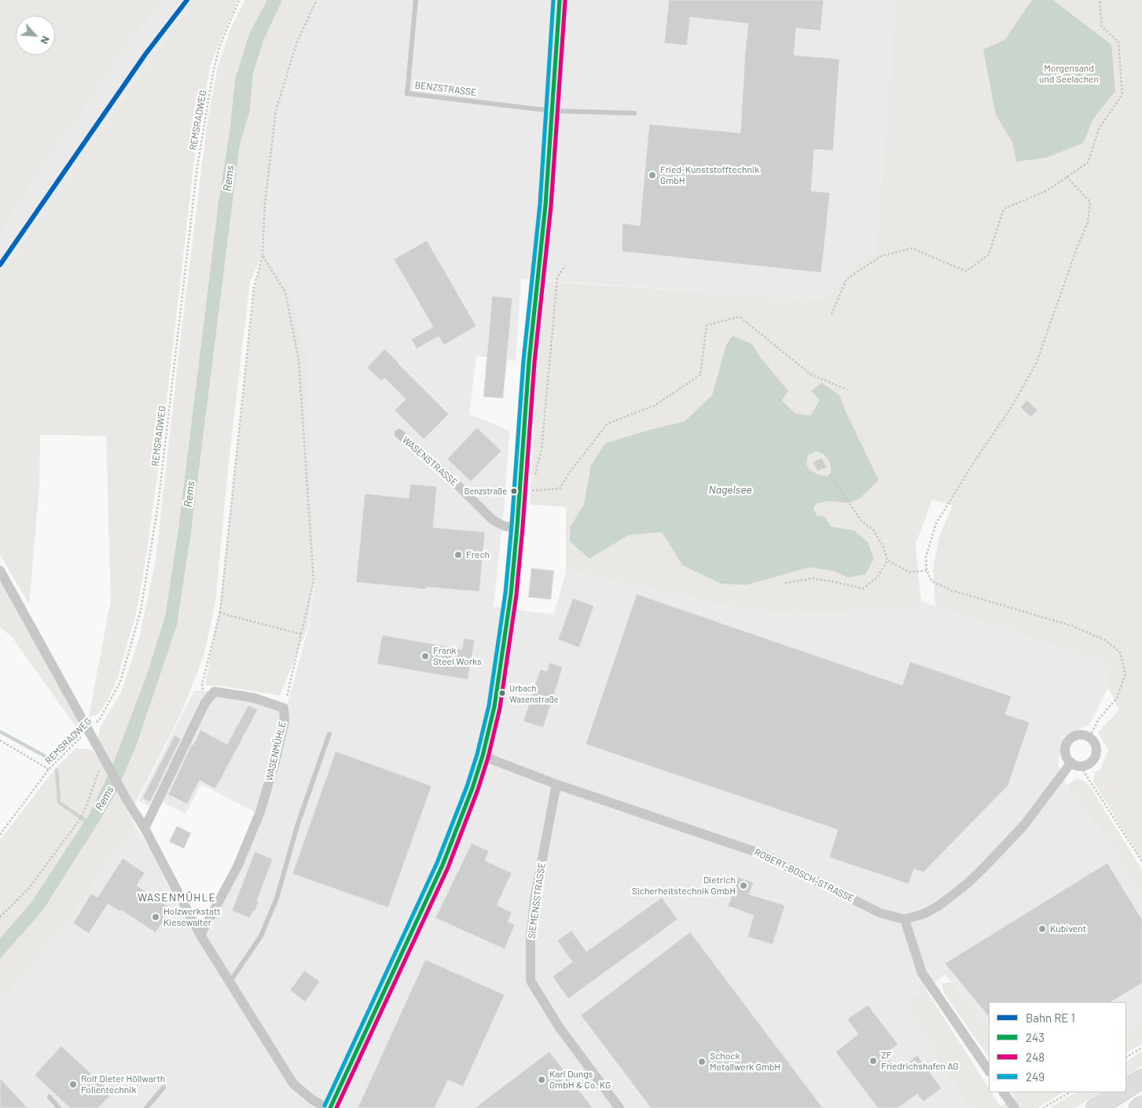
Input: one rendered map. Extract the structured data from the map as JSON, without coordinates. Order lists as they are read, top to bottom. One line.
{"streets":{"street":["WASENSTRASSE","WASENMÜHLE","ROBERT-BOSCH-STRASSE","SIEMENSSTRASSE"],"lane":["BENZSTRASSE"],"path":["REMSRADWEG"]},"crossings":[["ROBERT-BOSCH-STRASSE","SIEMENSSTRASSE"]],"districts":["WASENMÜHLE"],"water":["Rems","Nagelsee"],"parks":["Morgensand und Seelachen"],"places":["Fried-Kunststofftechnik GmbH","Benzstraße","Frech","Frank Steel Works","Urbach Wasenstraße","Dietrich Sicherheitstechnik GmbH","Holzwerkstatt Kiesewalter","Kubivent","ZF Friedrichshafen AG","Schock Metallwerk GmbH","Karl Dungs GmbH & Co. KG","Rolf Dieter Höllwarth Folientechnik"],"lines":["transit line 243","transit line 249","transit line 248"],"legend":["Bahn RE 1","243","248","249"],"north":"bottom right"}
